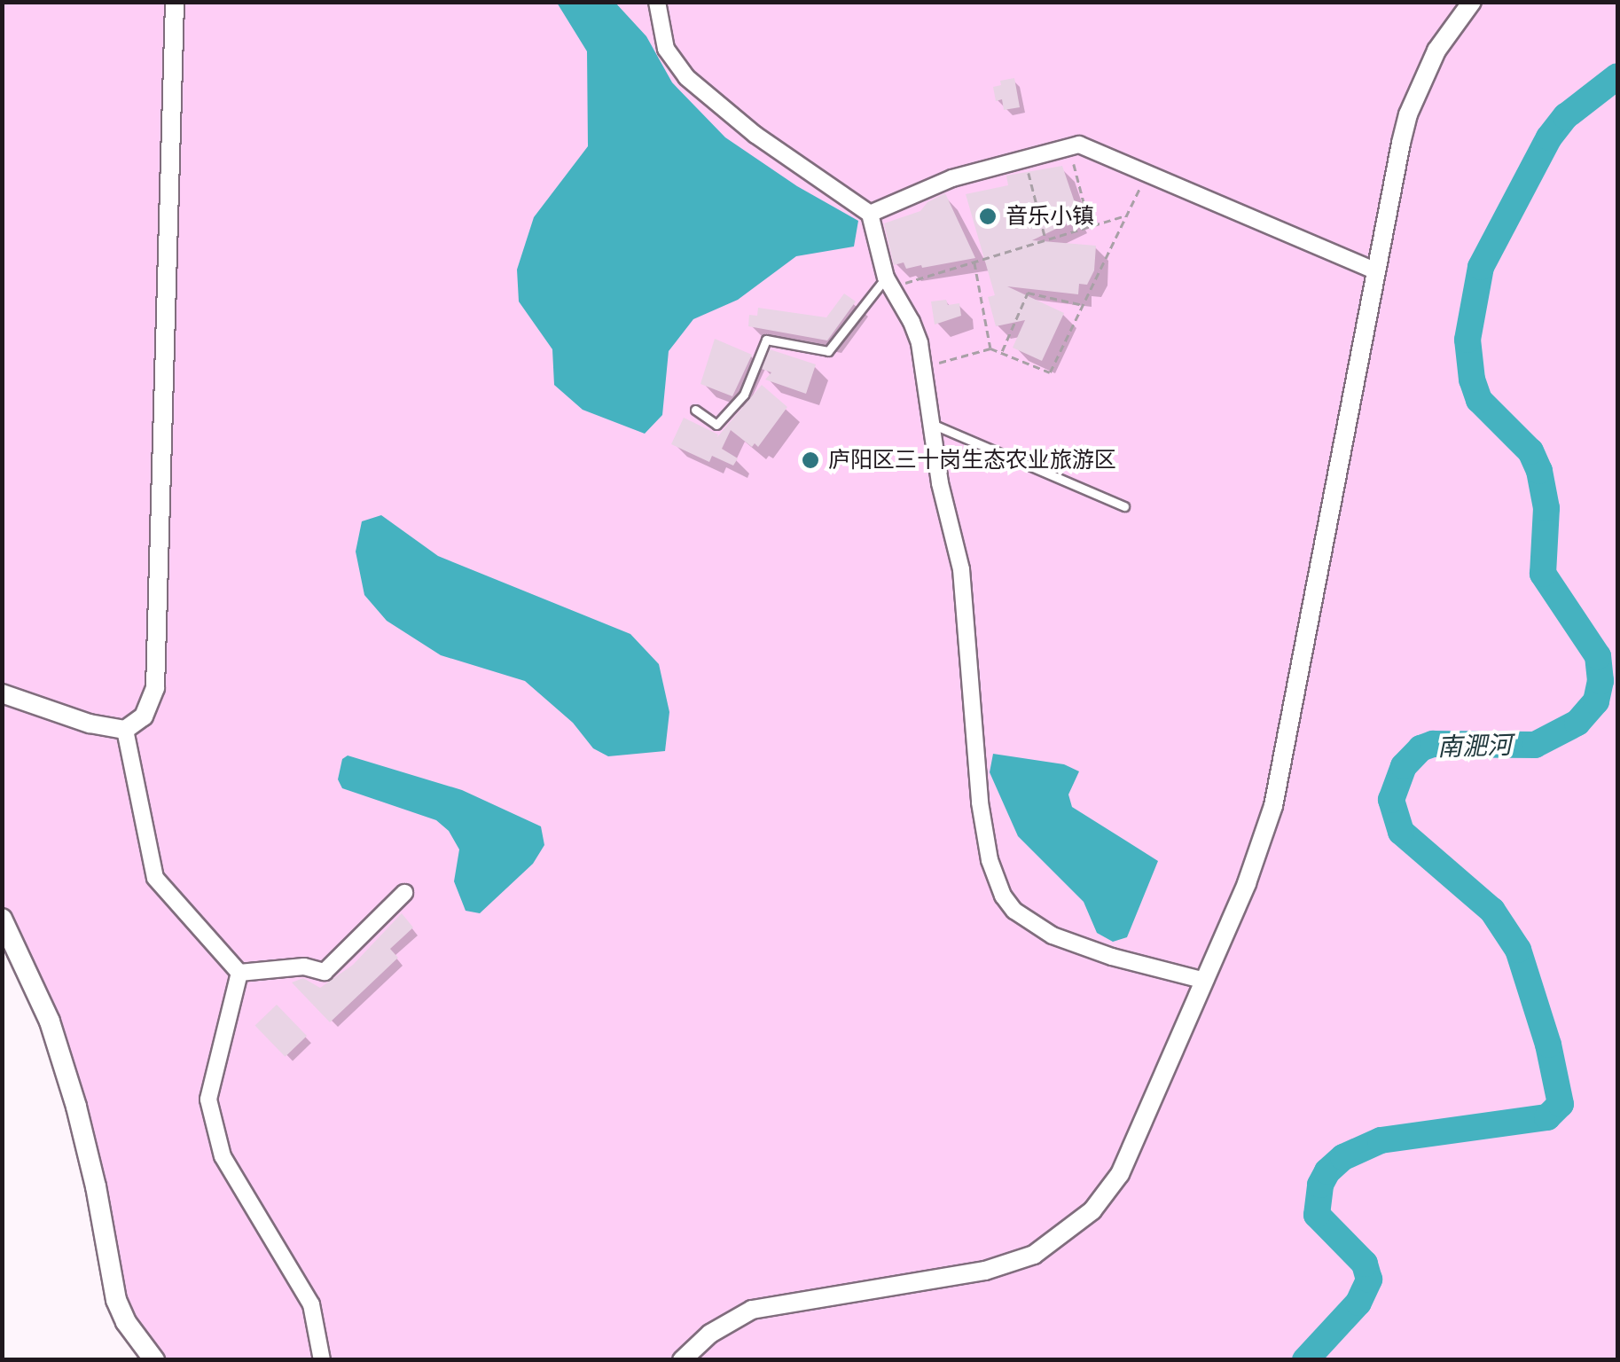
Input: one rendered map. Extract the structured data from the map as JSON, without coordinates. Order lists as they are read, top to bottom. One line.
{"water":["南淝河"],"places":["音乐小镇","庐阳区三十岗生态农业旅游区"]}
